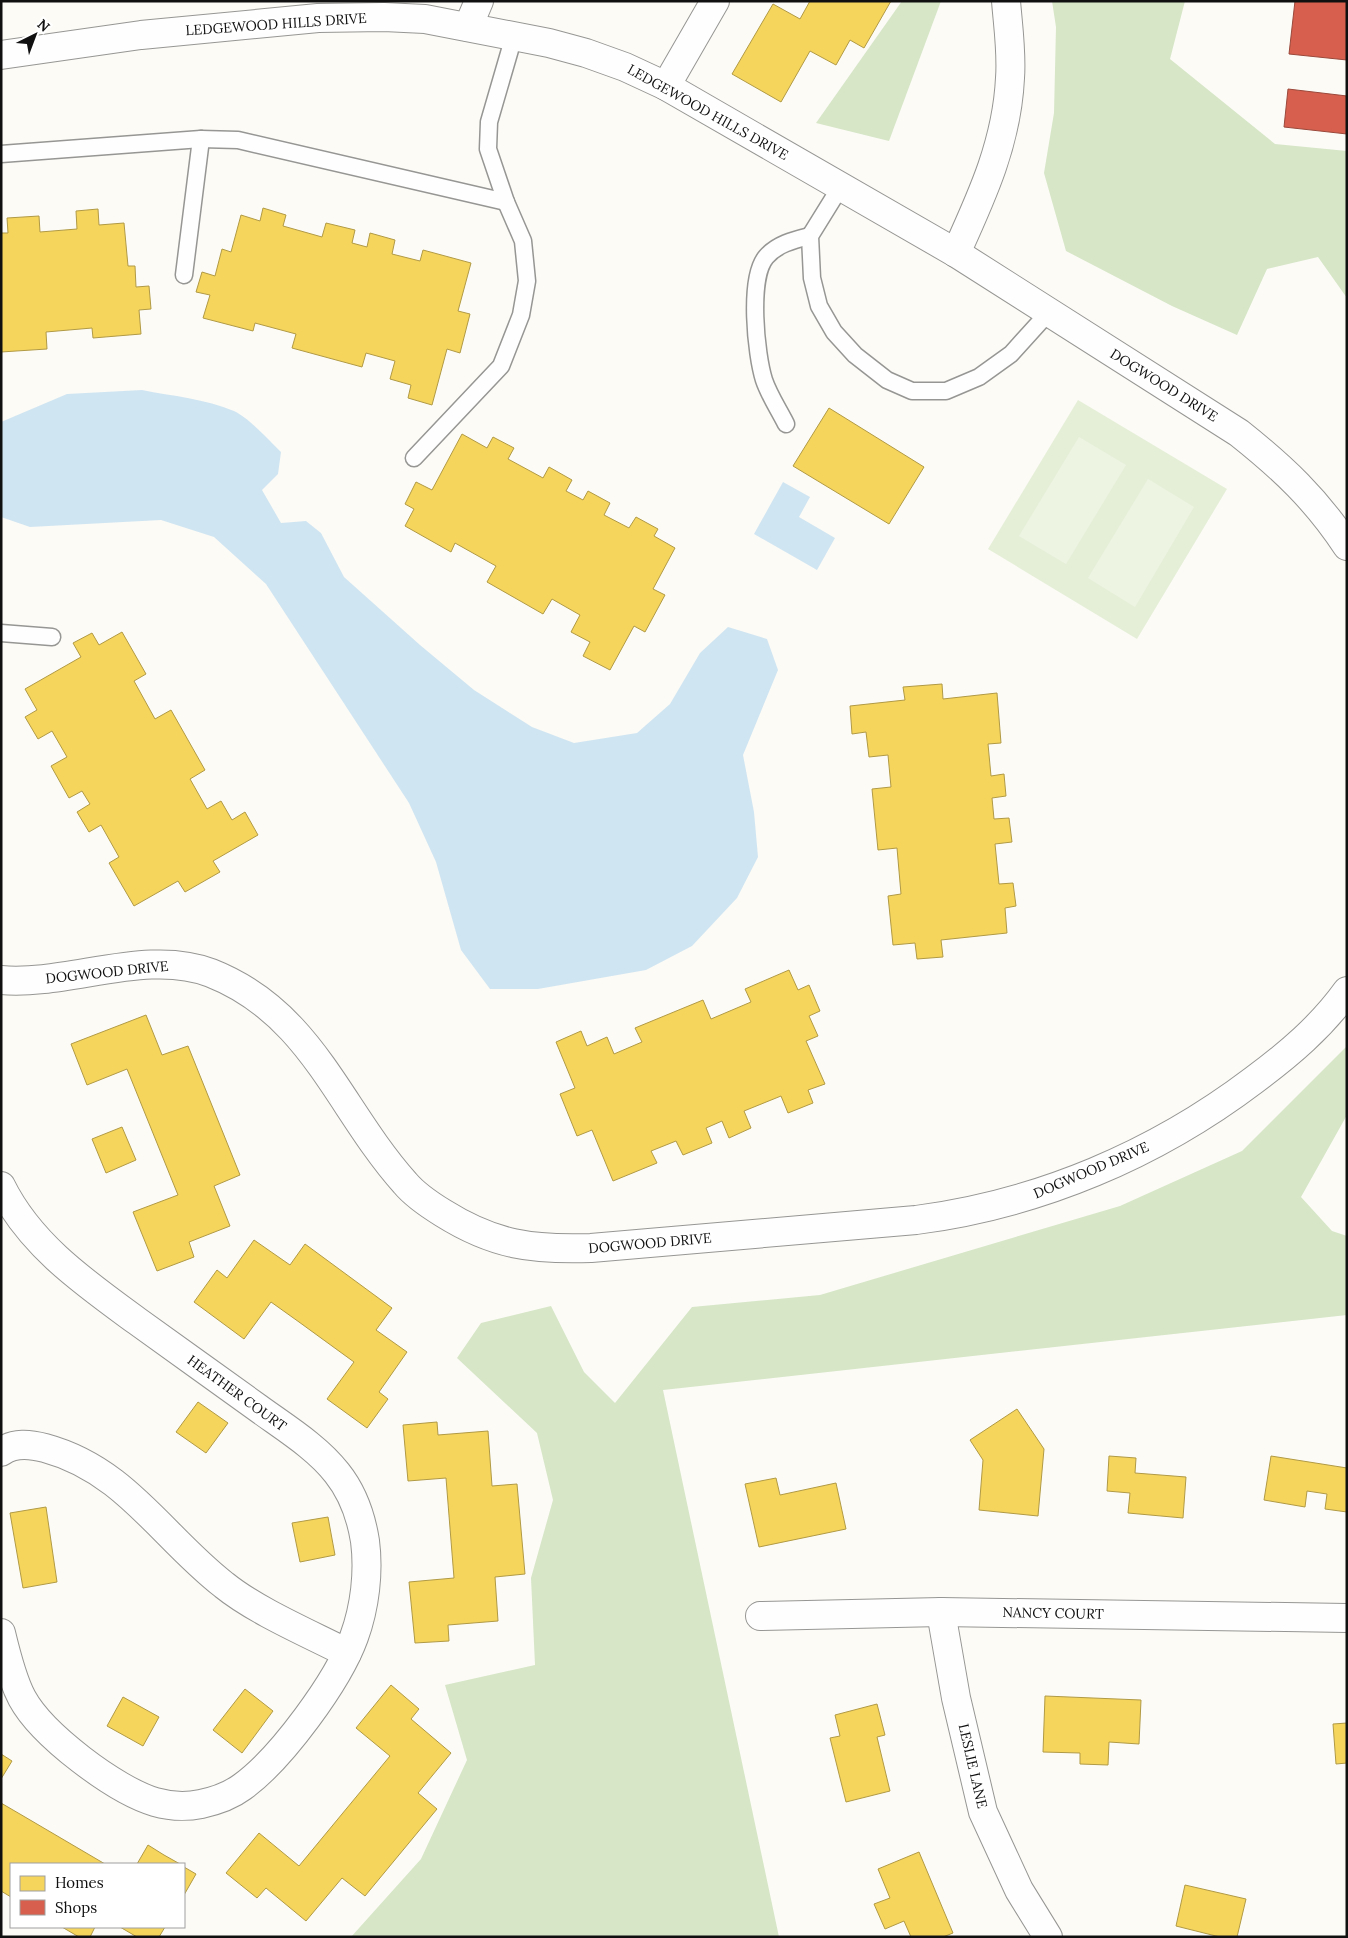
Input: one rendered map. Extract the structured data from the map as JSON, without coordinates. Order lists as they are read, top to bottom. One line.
{"streets":{"street":["LEDGEWOOD HILLS DRIVE","DOGWOOD DRIVE","HEATHER COURT","NANCY COURT","LESLIE LANE"]},"crossings":[["LEDGEWOOD HILLS DRIVE","DOGWOOD DRIVE"],["NANCY COURT","LESLIE LANE"]],"legend":["Homes","Shops"],"north":"top right"}
